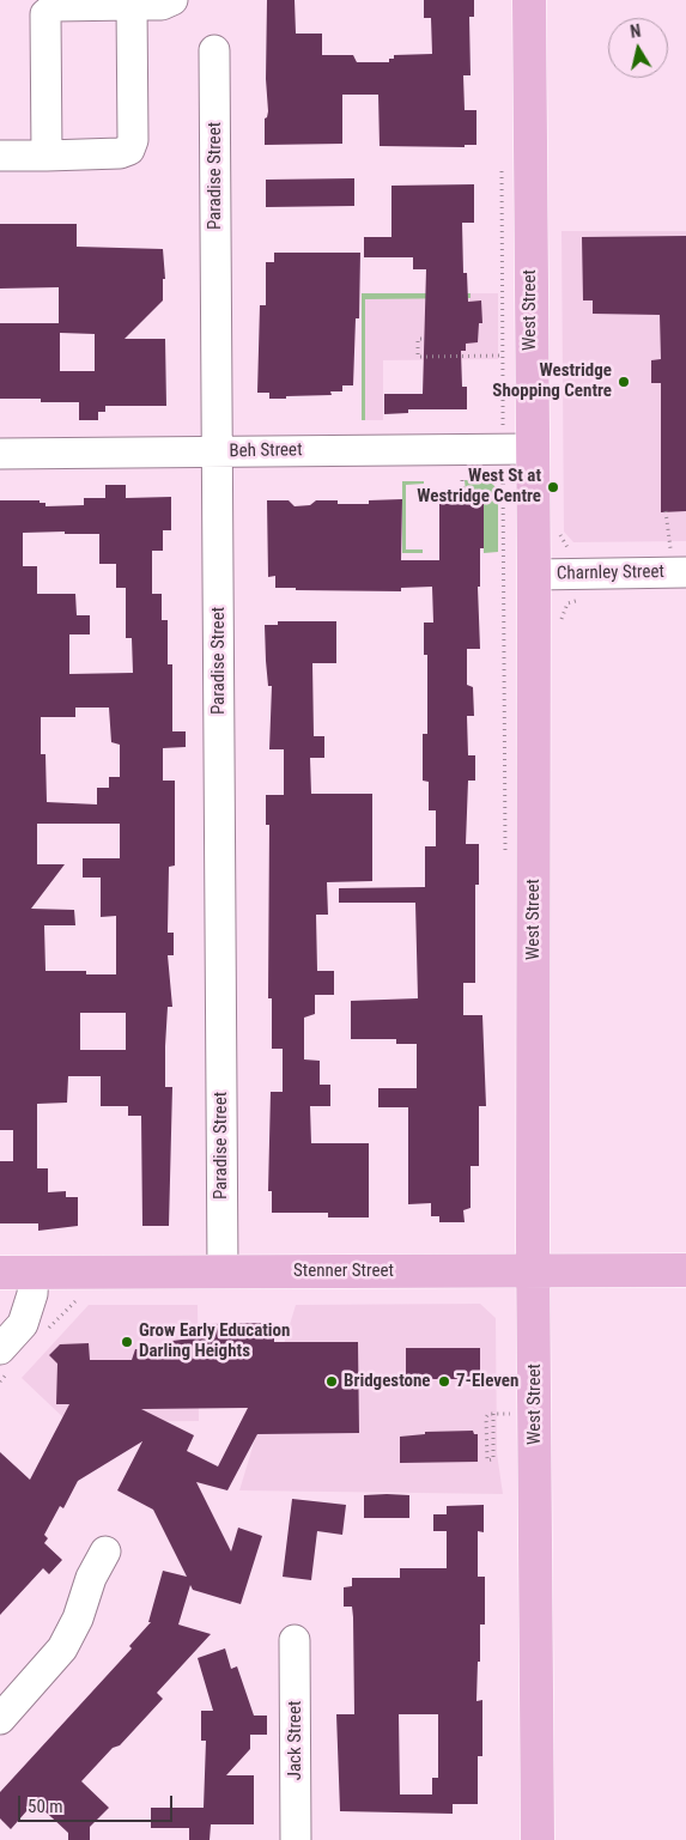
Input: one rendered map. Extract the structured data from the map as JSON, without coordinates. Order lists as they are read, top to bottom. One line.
{"streets":{"main road":["West Street","Stenner Street"],"street":["Paradise Street","Beh Street","Charnley Street","Jack Street"]},"crossings":[["Paradise Street","Beh Street"],["Paradise Street","Stenner Street"],["West Street","Beh Street"],["West Street","Charnley Street"],["West Street","Stenner Street"]],"places":["Westridge Shopping Centre","West St at Westridge Centre","Grow Early Education Darling Heights","Bridgestone","7-Eleven"],"scale_bar":"50 m","north":"top"}
